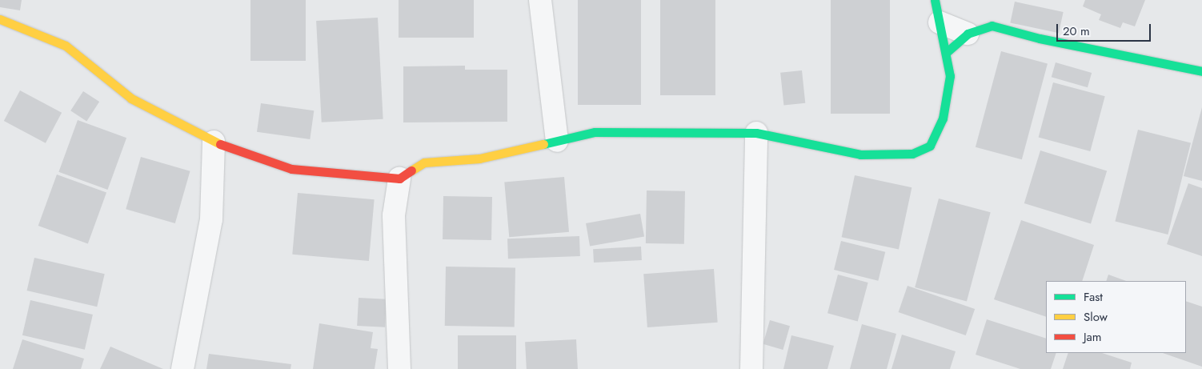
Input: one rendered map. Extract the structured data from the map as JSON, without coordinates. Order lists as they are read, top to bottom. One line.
{"legend":["Fast","Slow","Jam"],"scale_bar":"20 m"}
